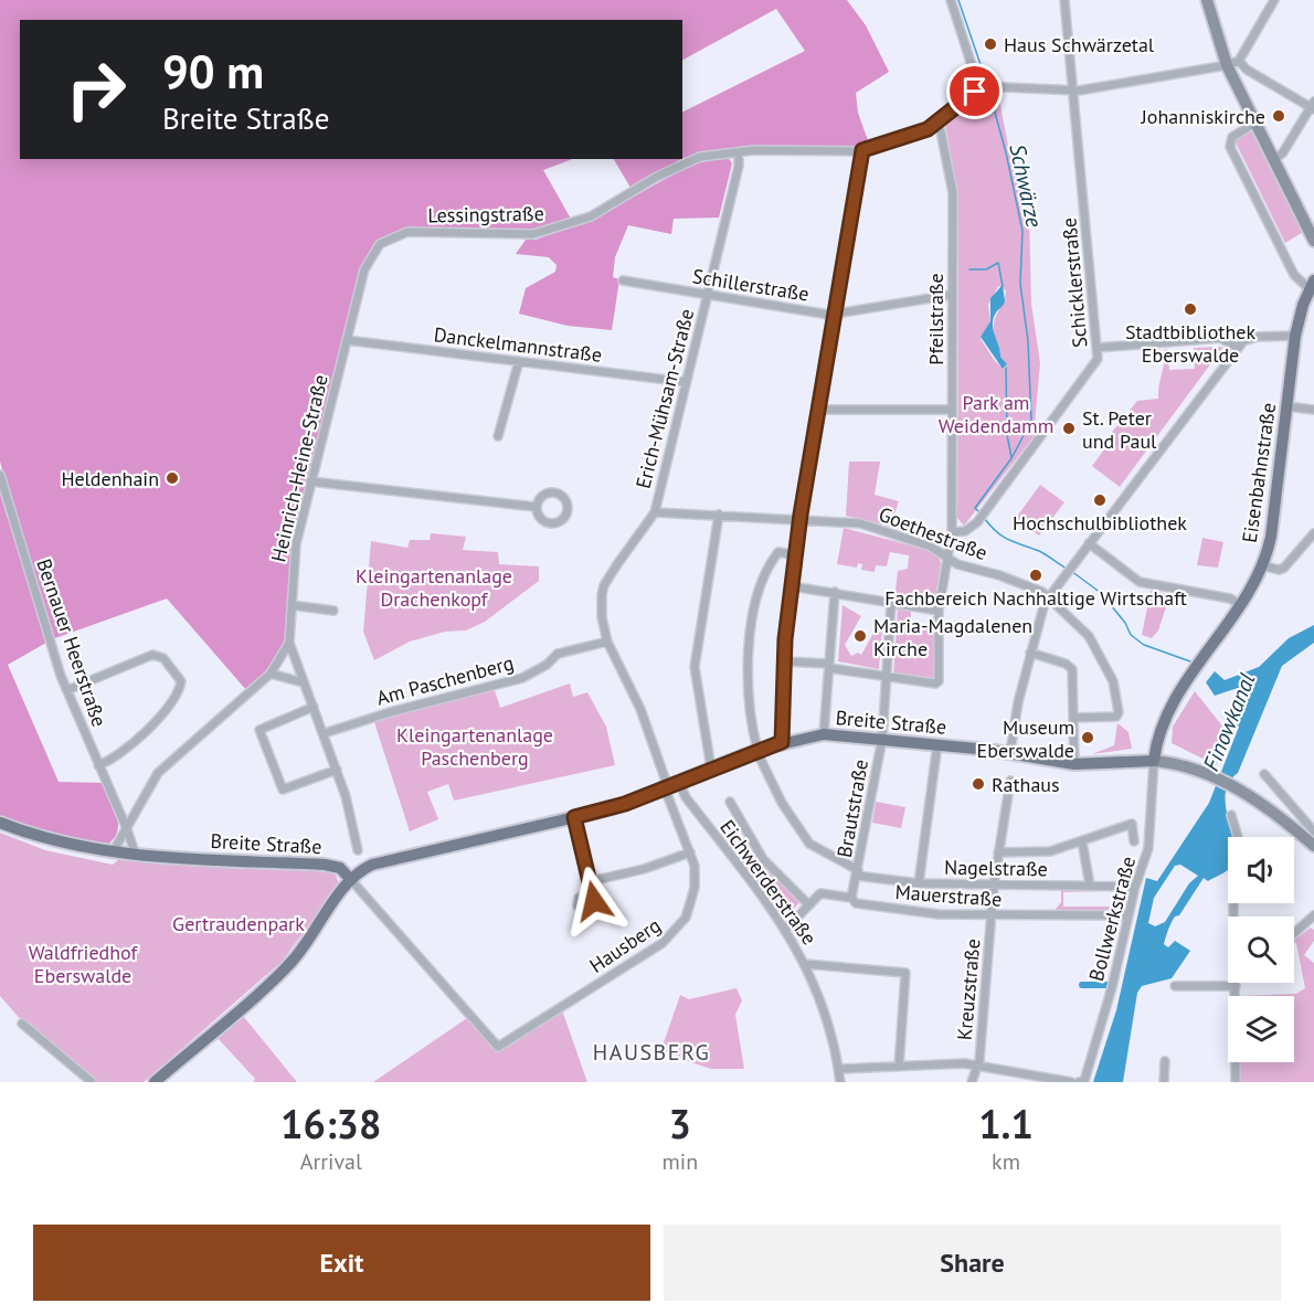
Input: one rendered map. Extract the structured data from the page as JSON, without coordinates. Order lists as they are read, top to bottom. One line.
{"streets":{"main road":["Eisenbahnstraße","Breite Straße"],"street":["Lessingstraße","Schicklerstraße","Schillerstraße","Pfeilstraße","Danckelmannstraße","Erich-Mühsam-Straße","Heinrich-Heine-Straße","Goethestraße","Bernauer Heerstraße","Am Paschenberg","Brautstraße","Nagelstraße","Eichwerderstraße","Mauerstraße","Bollwerkstraße","Hausberg","Kreuzstraße"]},"crossings":[["Lessingstraße","Pfeilstraße"],["Lessingstraße","Danckelmannstraße"],["Lessingstraße","Erich-Mühsam-Straße"],["Lessingstraße","Heinrich-Heine-Straße"],["Schicklerstraße","Pfeilstraße"],["Schillerstraße","Pfeilstraße"],["Schillerstraße","Erich-Mühsam-Straße"],["Pfeilstraße","Goethestraße"],["Pfeilstraße","Brautstraße"],["Danckelmannstraße","Erich-Mühsam-Straße"],["Danckelmannstraße","Heinrich-Heine-Straße"],["Erich-Mühsam-Straße","Goethestraße"],["Erich-Mühsam-Straße","Am Paschenberg"],["Erich-Mühsam-Straße","Breite Straße"],["Erich-Mühsam-Straße","Eichwerderstraße"],["Erich-Mühsam-Straße","Hausberg"],["Heinrich-Heine-Straße","Bernauer Heerstraße"],["Heinrich-Heine-Straße","Breite Straße"],["Eisenbahnstraße","Breite Straße"],["Eisenbahnstraße","Bollwerkstraße"],["Bernauer Heerstraße","Breite Straße"],["Breite Straße","Brautstraße"],["Breite Straße","Nagelstraße"],["Breite Straße","Eichwerderstraße"],["Breite Straße","Bollwerkstraße"],["Breite Straße","Hausberg"],["Brautstraße","Nagelstraße"],["Brautstraße","Mauerstraße"],["Nagelstraße","Bollwerkstraße"],["Nagelstraße","Kreuzstraße"],["Eichwerderstraße","Hausberg"],["Mauerstraße","Bollwerkstraße"],["Mauerstraße","Kreuzstraße"]],"districts":["HAUSBERG"],"water":["Schwärze","Finowkanal"],"parks":["Park am Weidendamm","Kleingartenanlage Drachenkopf","Kleingartenanlage Paschenberg","Gertraudenpark","Waldfriedhof Eberswalde"],"places":["Haus Schwärzetal","Johanniskirche","Stadtbibliothek Eberswalde","St. Peter und Paul","Heldenhain","Hochschulbibliothek","Fachbereich Nachhaltige Wirtschaft","Maria-Magdalenen Kirche","Museum Eberswalde","Rathaus"],"page":{"turn":["90 m","Breite Straße"],"eta":["16:38","Arrival","3","min","1.1","km"],"buttons":["Exit","Share"]}}
